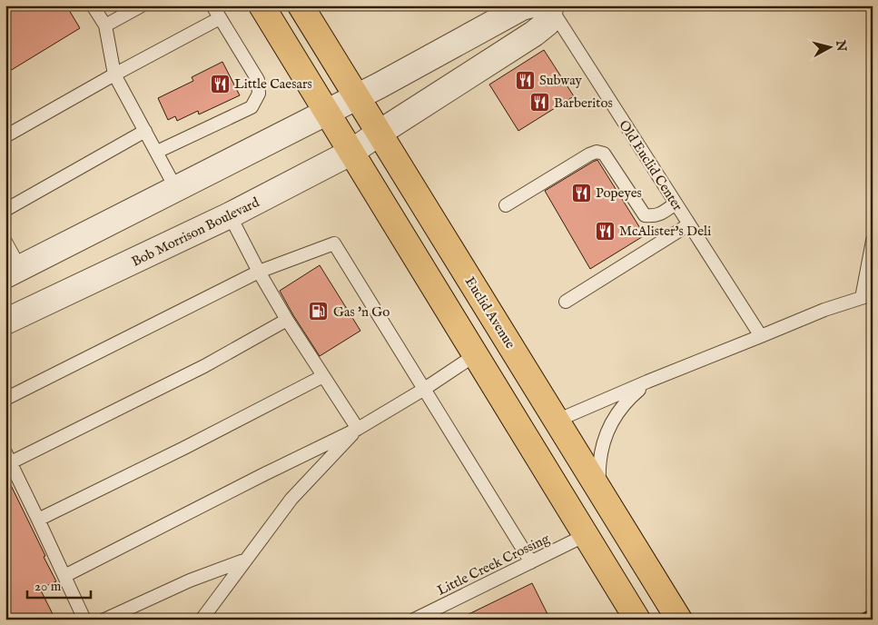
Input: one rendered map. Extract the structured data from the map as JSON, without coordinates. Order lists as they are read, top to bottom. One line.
{"streets":{"main road":["Euclid Avenue"],"street":["Bob Morrison Boulevard"],"lane":["Old Euclid Center","Little Creek Crossing"]},"crossings":[["Bob Morrison Boulevard","Euclid Avenue"]],"places":{"restaurant":["Subway","Little Caesars","Barberitos","Popeyes","McAlister's Deli"],"fuel station":["Gas 'n Go"]},"scale_bar":"20 m","north":"right"}
